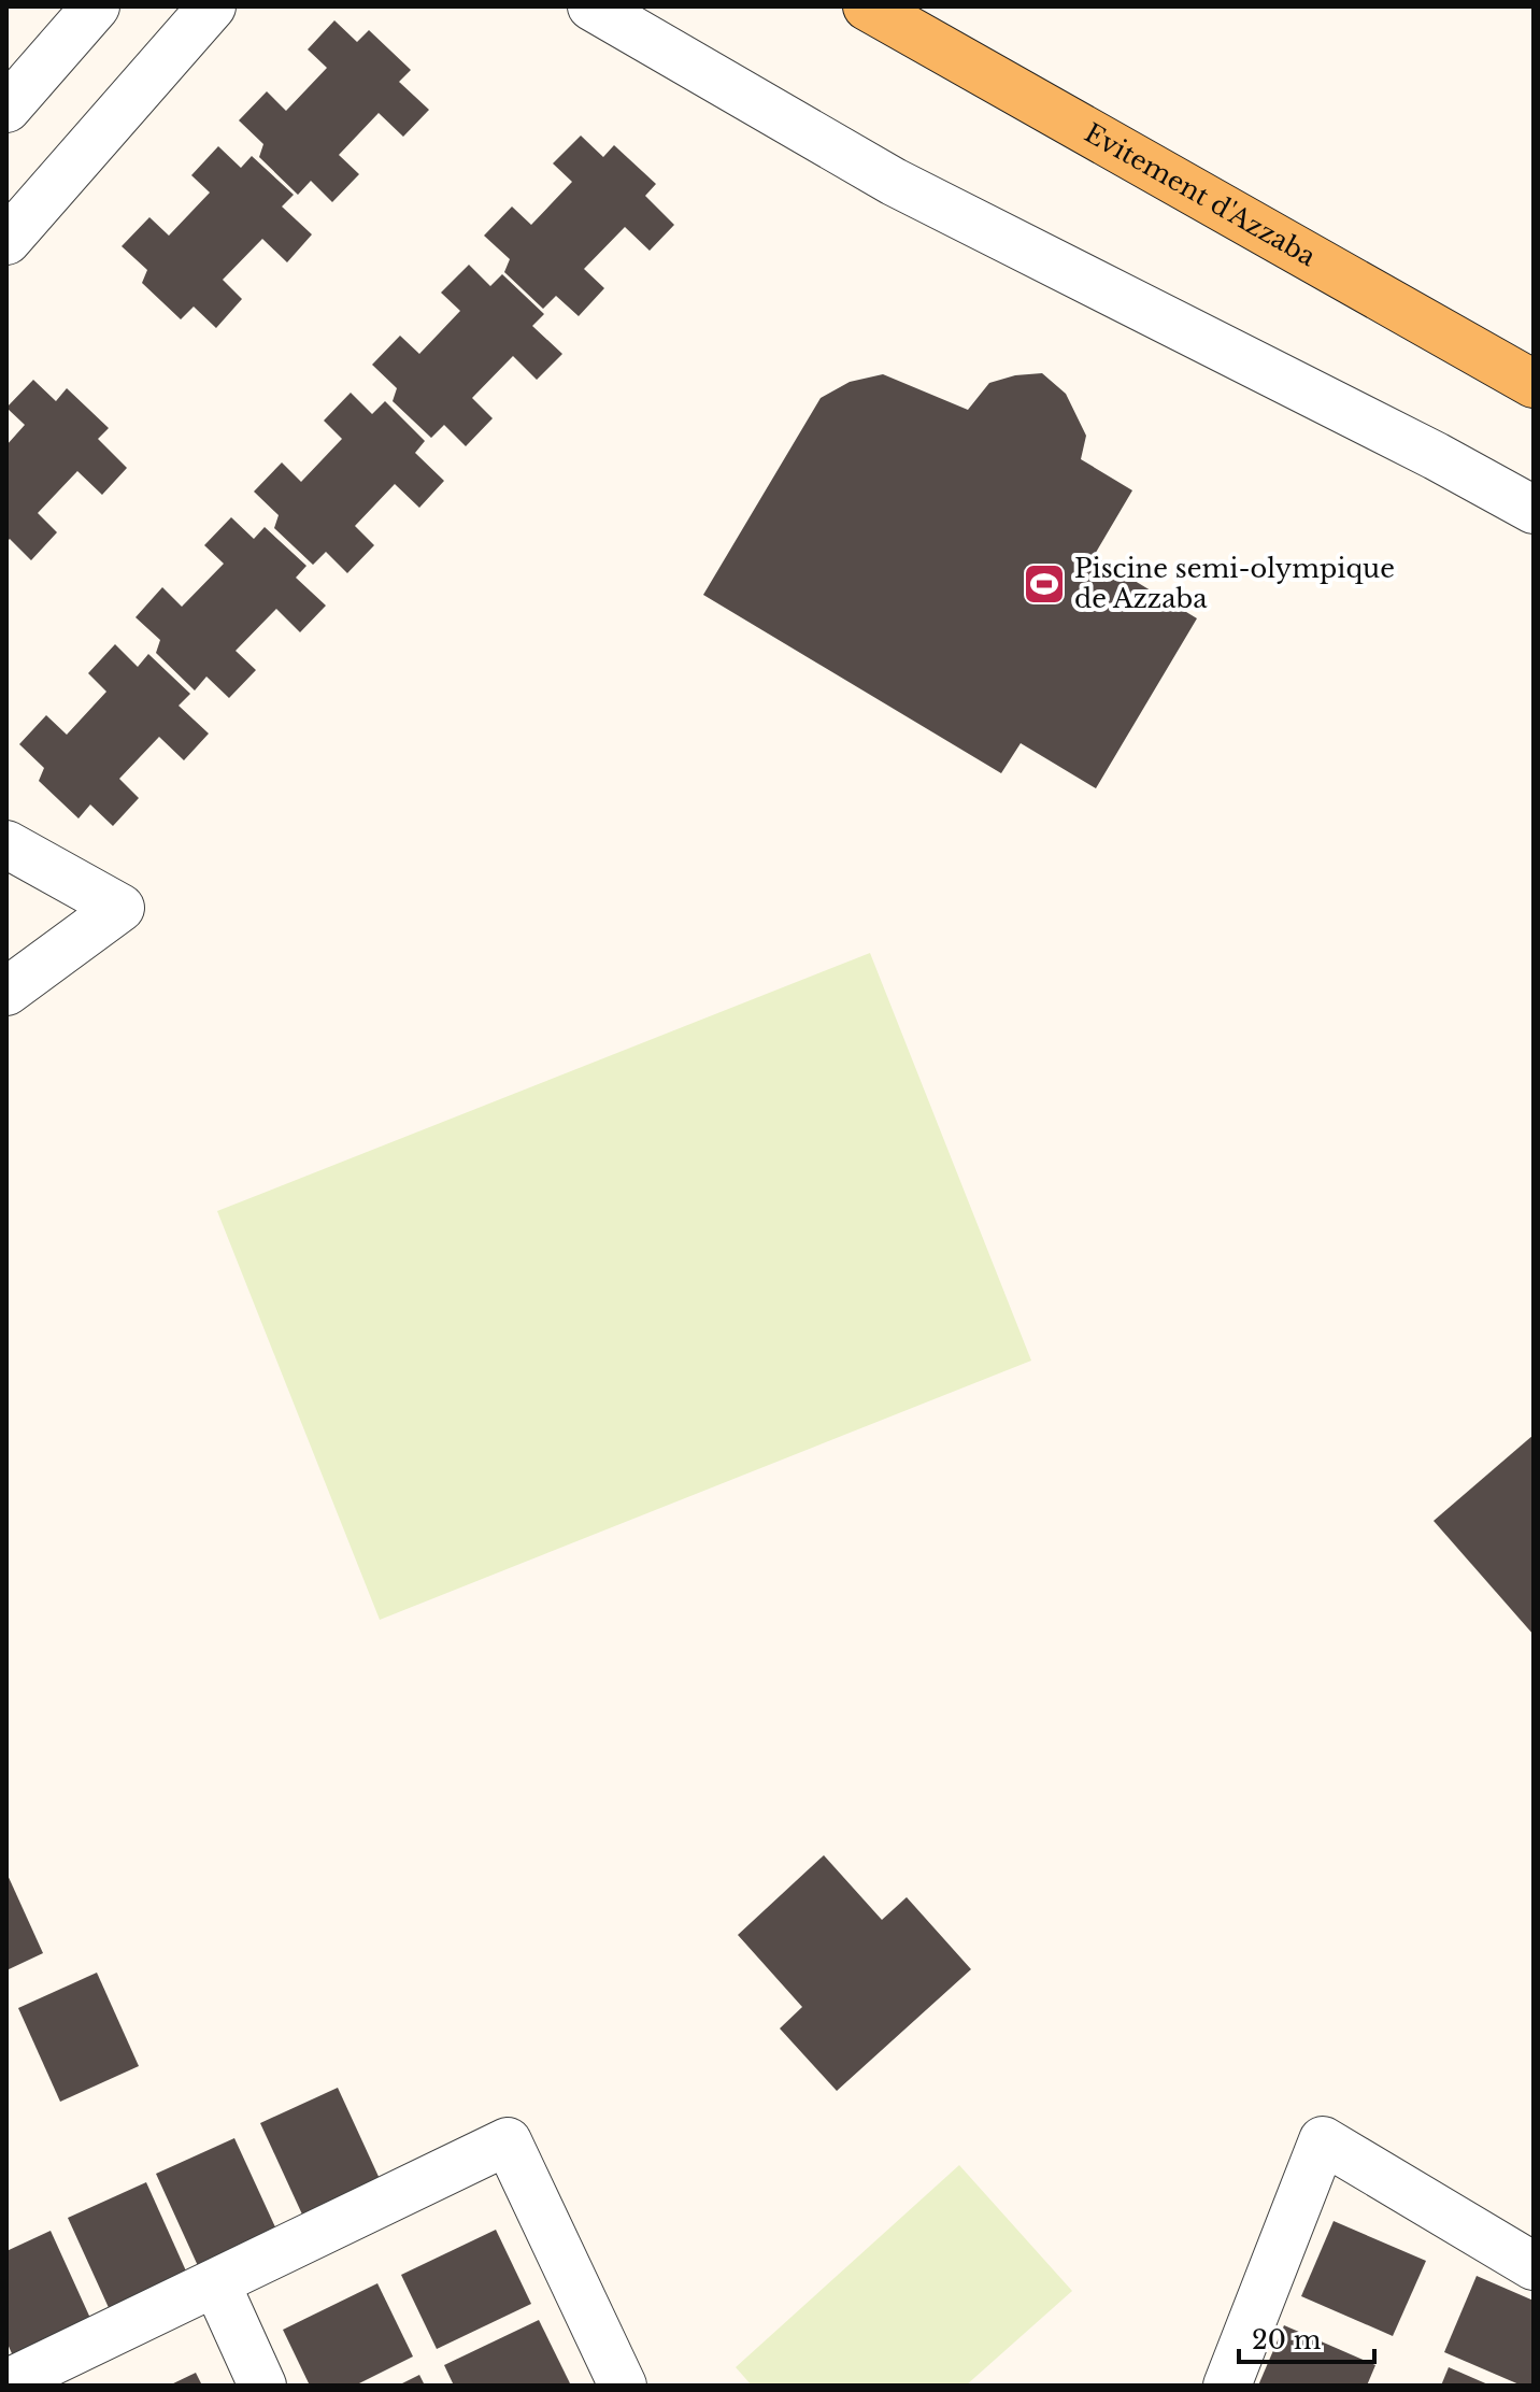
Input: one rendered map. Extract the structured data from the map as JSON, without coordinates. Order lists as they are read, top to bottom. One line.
{"streets":{"main road":["Evitement d'Azzaba"]},"places":{"sports":["Piscine semi-olympique de Azzaba"]},"scale_bar":"20 m"}
